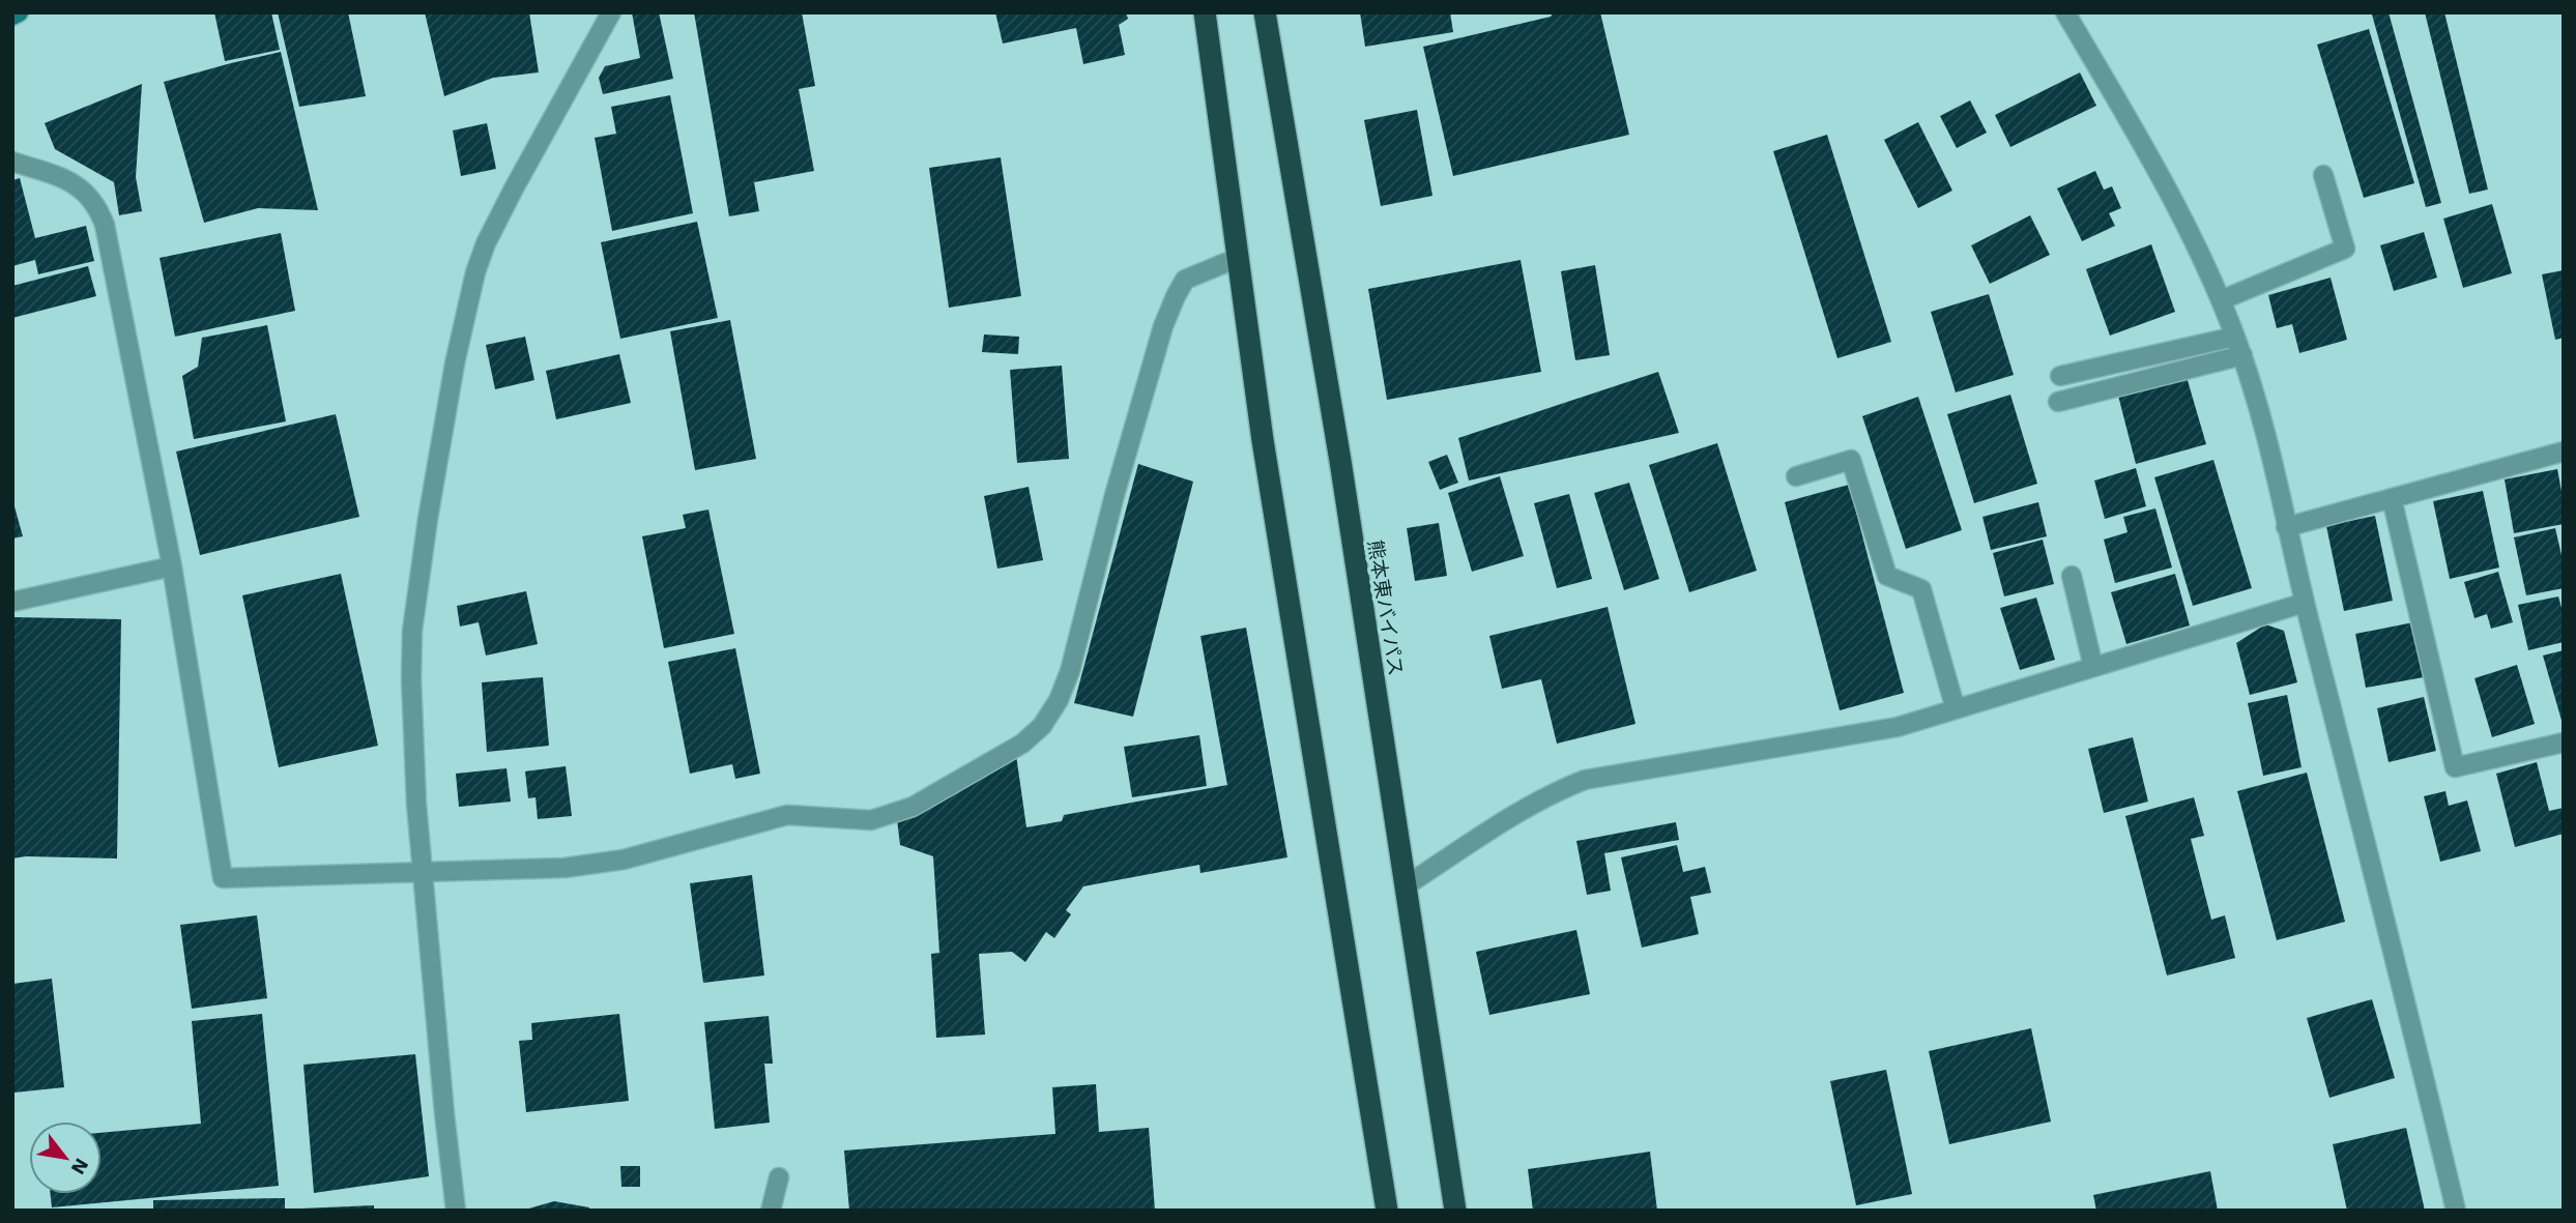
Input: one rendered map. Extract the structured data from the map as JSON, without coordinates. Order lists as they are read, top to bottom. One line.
{"streets":{"highway":["熊本東バイパス"]},"north":"bottom right"}
